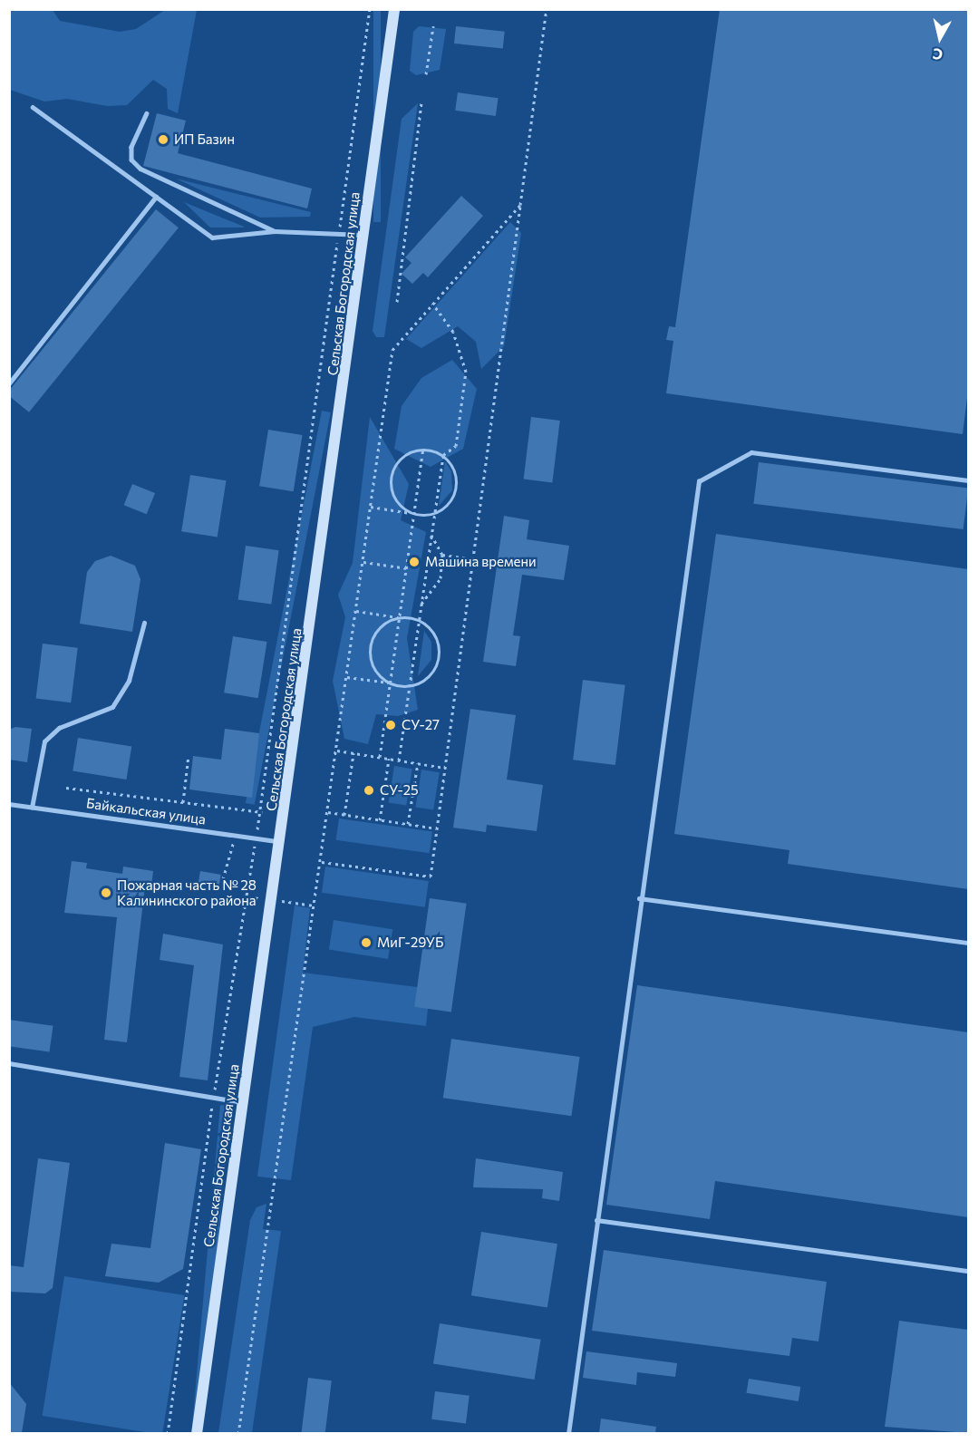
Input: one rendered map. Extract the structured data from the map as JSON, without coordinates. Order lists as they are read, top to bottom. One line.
{"streets":{"main road":["Сельская Богородская улица"],"lane":["Байкальская улица"]},"crossings":[["Сельская Богородская улица","Байкальская улица"]],"places":["ИП Базин","Машина времени","СУ-27","СУ-25","Пожарная часть № 28 Калининского района","МиГ-29УБ"],"north":"bottom"}
